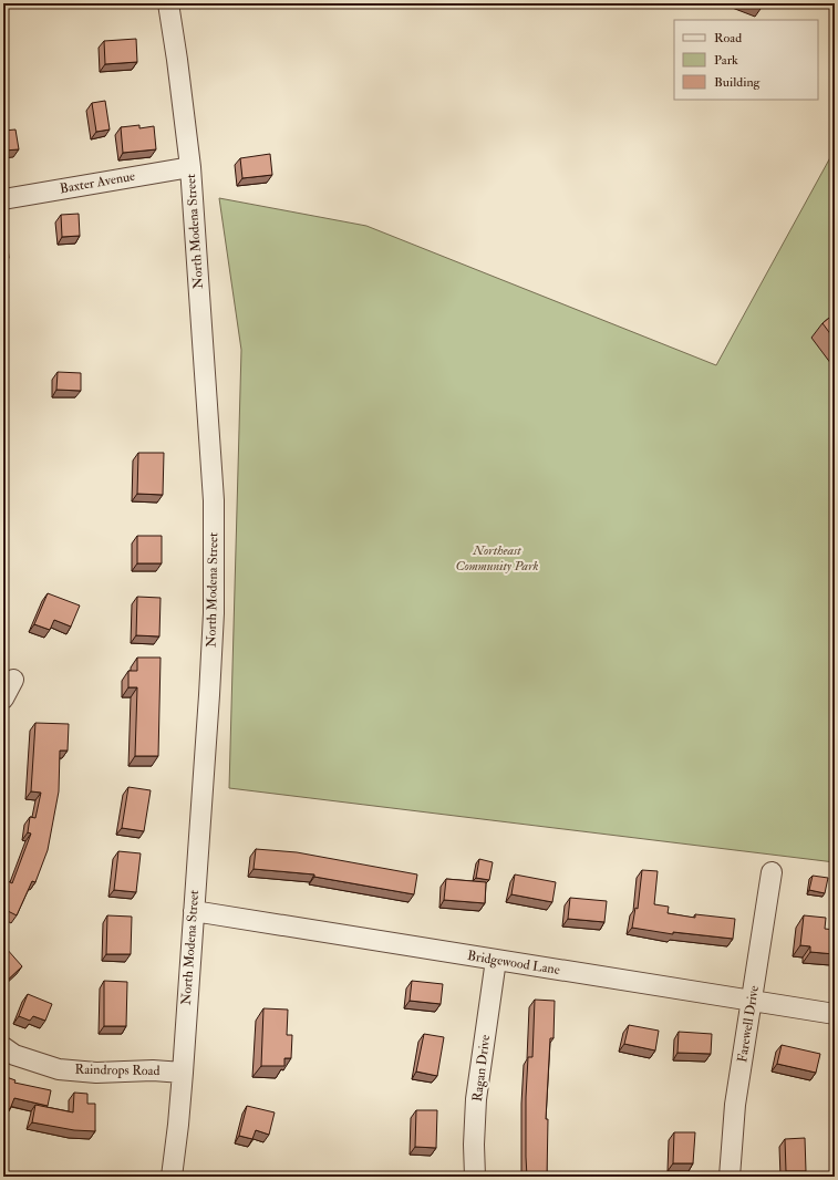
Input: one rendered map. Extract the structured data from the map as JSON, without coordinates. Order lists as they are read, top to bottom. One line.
{"streets":{"street":["Baxter Avenue","North Modena Street","Bridgewood Lane","Farewell Drive","Ragan Drive","Raindrops Road"]},"crossings":[["Baxter Avenue","North Modena Street"],["North Modena Street","Bridgewood Lane"],["North Modena Street","Raindrops Road"],["Bridgewood Lane","Farewell Drive"],["Bridgewood Lane","Ragan Drive"]],"parks":["Northeast Community Park"],"legend":["Road","Park","Building"]}
